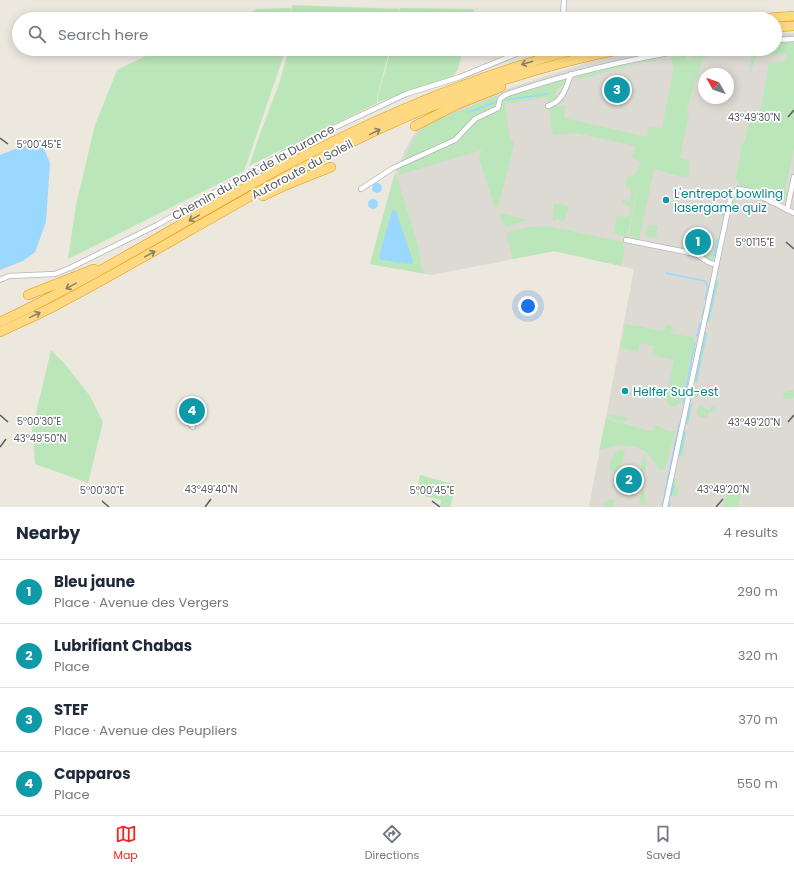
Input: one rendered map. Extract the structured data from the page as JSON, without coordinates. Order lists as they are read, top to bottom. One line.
{"streets":{"highway":["Autoroute du Soleil"],"street":["Chemin du Pont de la Durance"]},"places":["L'entrepot bowling lasergame quiz","Helfer Sud-est"],"north":"top left","page":{"search":"Search here","pins":["3","1","4","2"],"heading":["Nearby","4 results"],"list":[{"mark":"1","name":"Bleu jaune","note":"Place · Avenue des Vergers","value":"290 m"},{"mark":"2","name":"Lubrifiant Chabas","note":"Place","value":"320 m"},{"mark":"3","name":"STEF","note":"Place · Avenue des Peupliers","value":"370 m"},{"mark":"4","name":"Capparos","note":"Place","value":"550 m"}],"nav":["Map","Directions","Saved"]},"coordinates":["43°49'30\"N","5°00'45\"E","5°01'15\"E","5°00'30\"E","43°49'20\"N","43°49'50\"N","43°49'40\"N"]}
